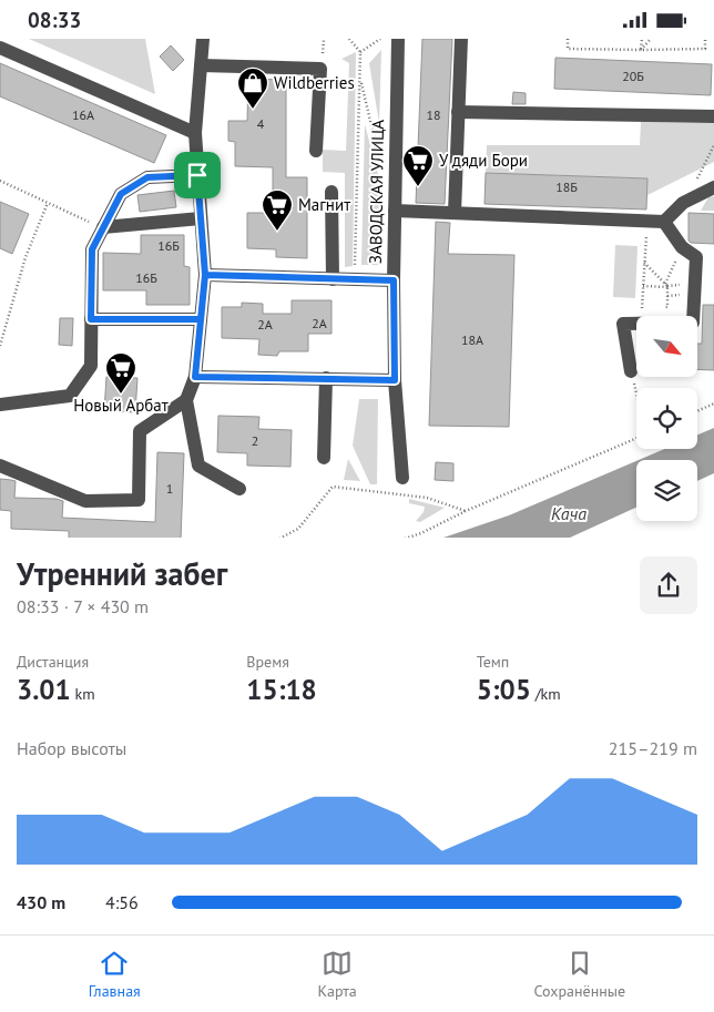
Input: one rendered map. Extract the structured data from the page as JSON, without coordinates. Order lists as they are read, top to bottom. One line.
{"streets":{"street":["ЗАВОДСКАЯ УЛИЦА"]},"water":["Кача"],"places":{"shop":["Wildberries"],"supermarket":["У дяди Бори","Магнит","Новый Арбат"]},"house_numbers":["20Б","16А","18","4","18Б","16Б","16Б","2А","2А","18А","2","1"],"north":"bottom right","page":{"status":"08:33","heading":["Утренний забег","08:33 · 7 × 430 m"],"stats":[["Дистанция","3.01 km"],["Время","15:18"],["Темп","5:05 /km"]],"chart":["Набор высоты","215–219 m"],"list":[{"name":"430 m","note":"4:56"}],"tabs":["Главная","Карта","Сохранённые"]}}
